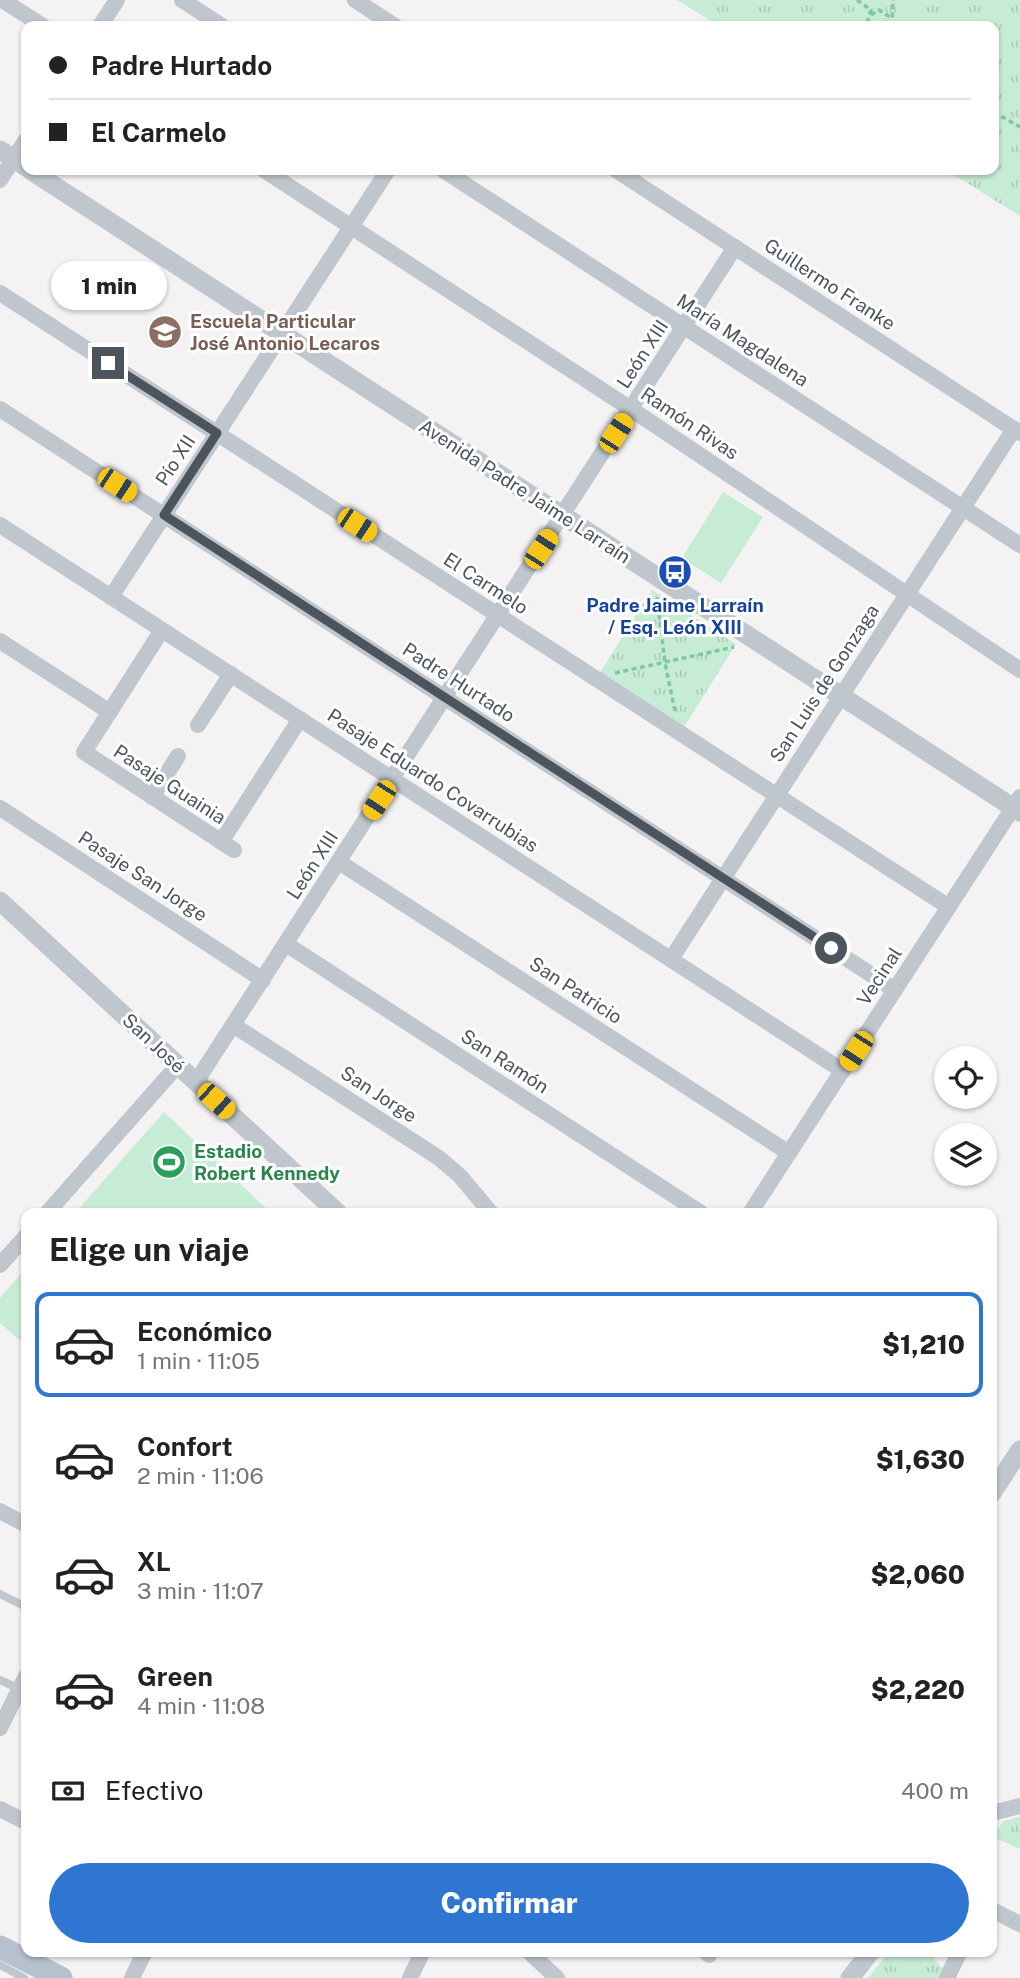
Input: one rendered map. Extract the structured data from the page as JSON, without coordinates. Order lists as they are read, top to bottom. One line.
{"streets":{"street":["Guillermo Franke","María Magdalena","León XIII","Ramón Rivas","Pío XII","Avenida Padre Jaime Larraín","El Carmelo","Padre Hurtado","San Luis de Gonzaga","Pasaje Eduardo Covarrubias","Pasaje Guainia","Pasaje San Jorge","Vecinal","San Patricio","San José","San Ramón","San Jorge"]},"crossings":[["Guillermo Franke","León XIII"],["Guillermo Franke","San Luis de Gonzaga"],["María Magdalena","León XIII"],["María Magdalena","San Luis de Gonzaga"],["León XIII","Ramón Rivas"],["León XIII","Avenida Padre Jaime Larraín"],["León XIII","El Carmelo"],["León XIII","Padre Hurtado"],["León XIII","Pasaje Eduardo Covarrubias"],["León XIII","Pasaje San Jorge"],["León XIII","San Patricio"],["León XIII","San José"],["León XIII","San Ramón"],["León XIII","San Jorge"],["Ramón Rivas","Pío XII"],["Ramón Rivas","San Luis de Gonzaga"],["Pío XII","Avenida Padre Jaime Larraín"],["Pío XII","El Carmelo"],["Pío XII","Padre Hurtado"],["Pío XII","Pasaje Eduardo Covarrubias"],["Avenida Padre Jaime Larraín","San Luis de Gonzaga"],["Avenida Padre Jaime Larraín","Vecinal"],["El Carmelo","San Luis de Gonzaga"],["El Carmelo","Vecinal"],["Padre Hurtado","San Luis de Gonzaga"],["Padre Hurtado","Vecinal"],["San Luis de Gonzaga","Pasaje Eduardo Covarrubias"],["Pasaje Eduardo Covarrubias","Pasaje Guainia"],["Pasaje Eduardo Covarrubias","Vecinal"],["Vecinal","San Patricio"]],"places":{"school or university":["Escuela Particular José Antonio Lecaros"],"bus stop":["Padre Jaime Larraín / Esq. León XIII"],"sports":["Estadio Robert Kennedy"]},"page":{"banner":["Padre Hurtado","El Carmelo"],"bubble":"1 min","heading":"Elige un viaje","list":[{"name":"Económico","note":"1 min · 11:05","value":"$1,210"},{"name":"Confort","note":"2 min · 11:06","value":"$1,630"},{"name":"XL","note":"3 min · 11:07","value":"$2,060"},{"name":"Green","note":"4 min · 11:08","value":"$2,220"}],"pay":["Efectivo","400 m"],"buttons":"Confirmar"}}
